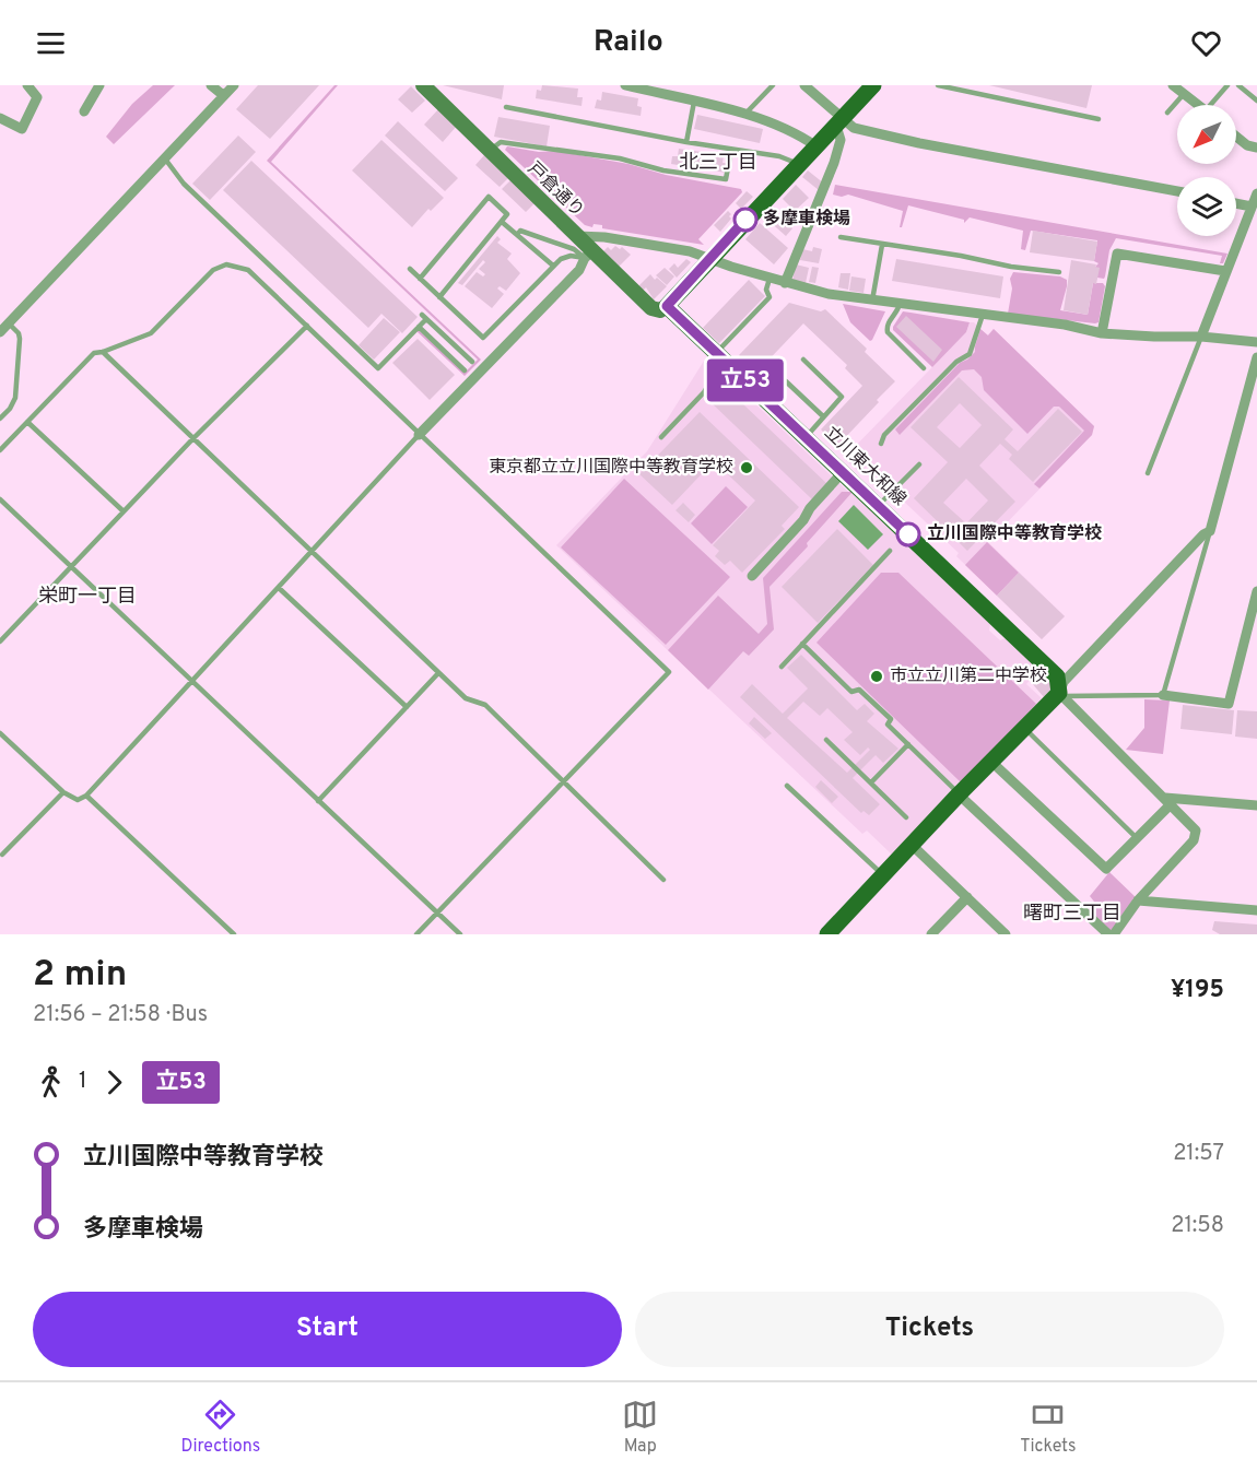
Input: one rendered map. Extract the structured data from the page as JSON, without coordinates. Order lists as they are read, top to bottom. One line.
{"streets":{"main road":["立川東大和線"],"street":["戸倉通り"]},"crossings":[["戸倉通り","立川東大和線"]],"districts":["北三丁目","栄町一丁目","曙町三丁目"],"places":["多摩車検場","東京都立立川国際中等教育学校","立川国際中等教育学校","市立立川第二中学校"],"lines":["bus line 立53"],"north":"bottom left","page":{"header":"Railo","on_map":"立53","heading":["2 min","21:56 – 21:58 · Bus","¥195"],"legs":["1","立53"],"list":[{"name":"立川国際中等教育学校","value":"21:57"},{"name":"多摩車検場","value":"21:58"}],"buttons":["Start","Tickets"],"tabs":["Directions","Map","Tickets"]}}
